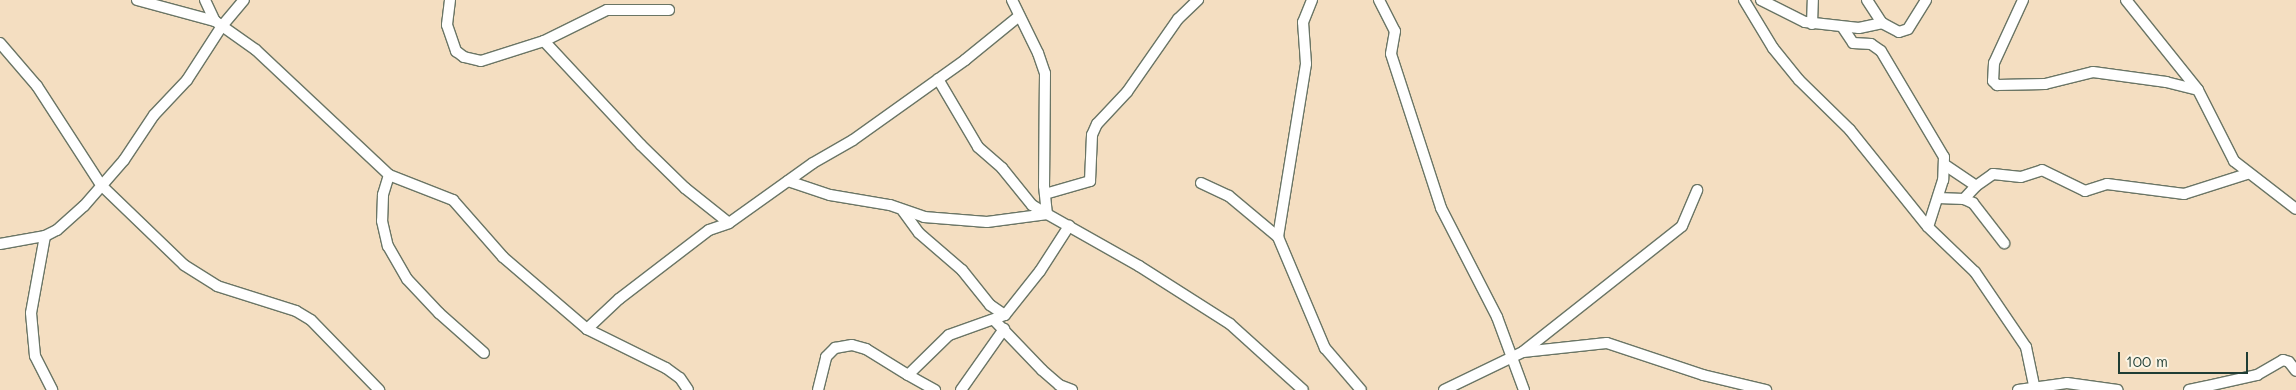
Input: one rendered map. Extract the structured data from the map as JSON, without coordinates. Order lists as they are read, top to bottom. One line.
{"scale_bar":"100 m"}
